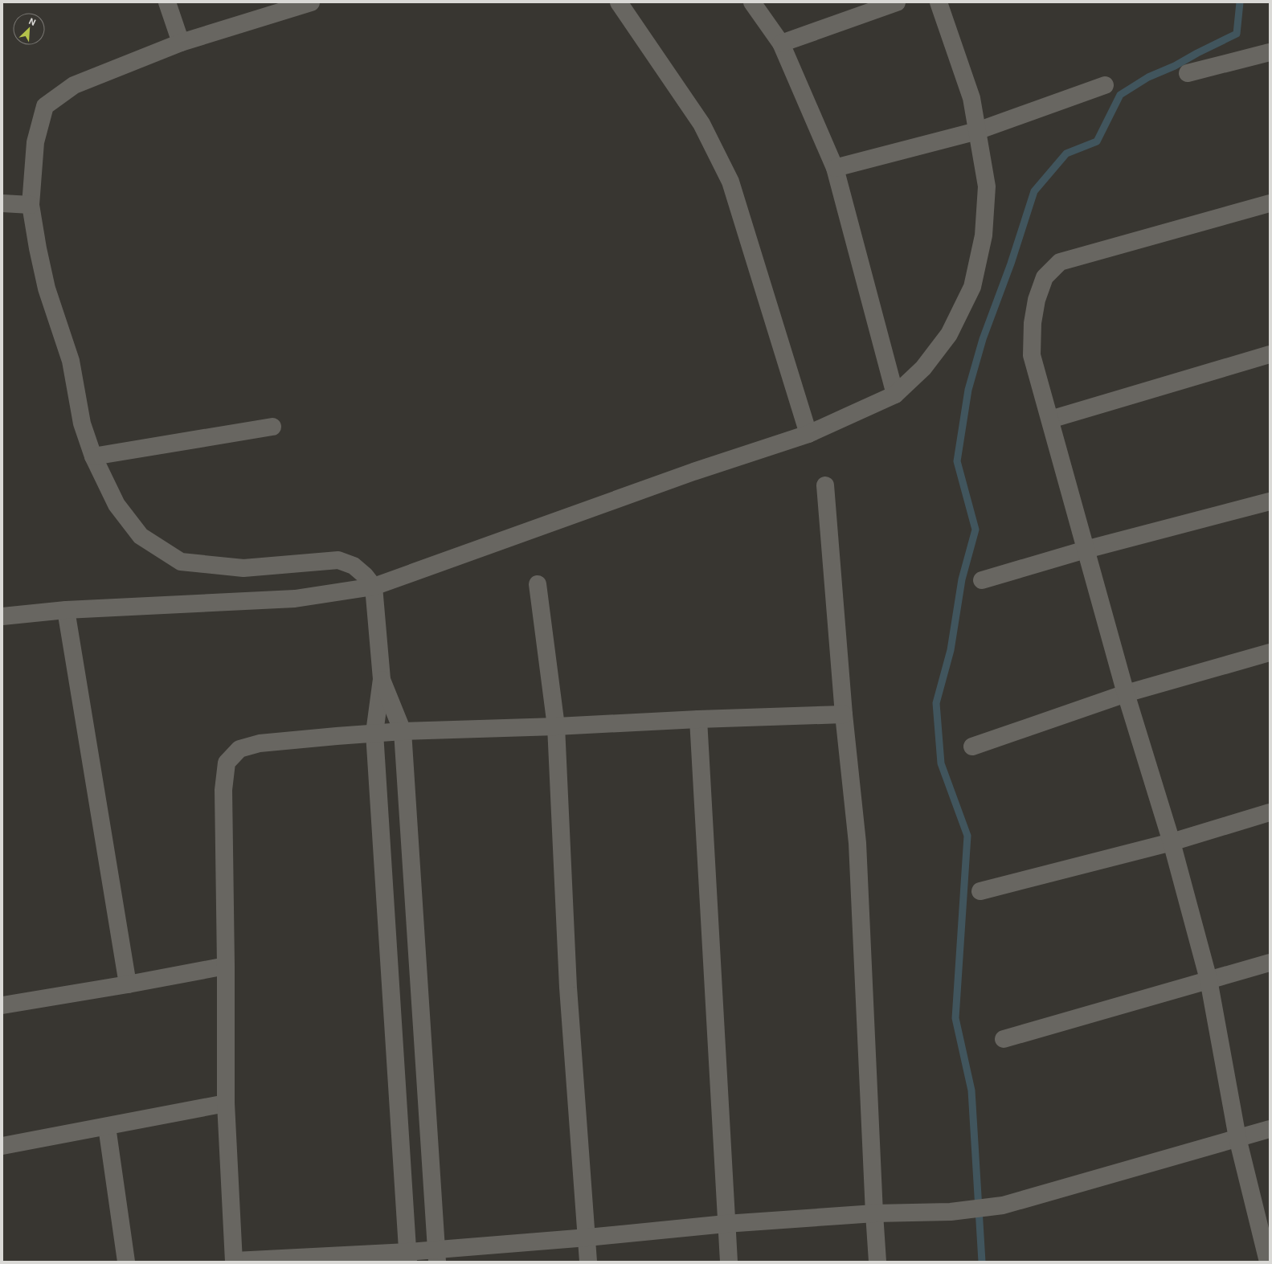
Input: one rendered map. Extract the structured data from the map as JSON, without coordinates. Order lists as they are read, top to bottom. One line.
{"north":"top right"}
